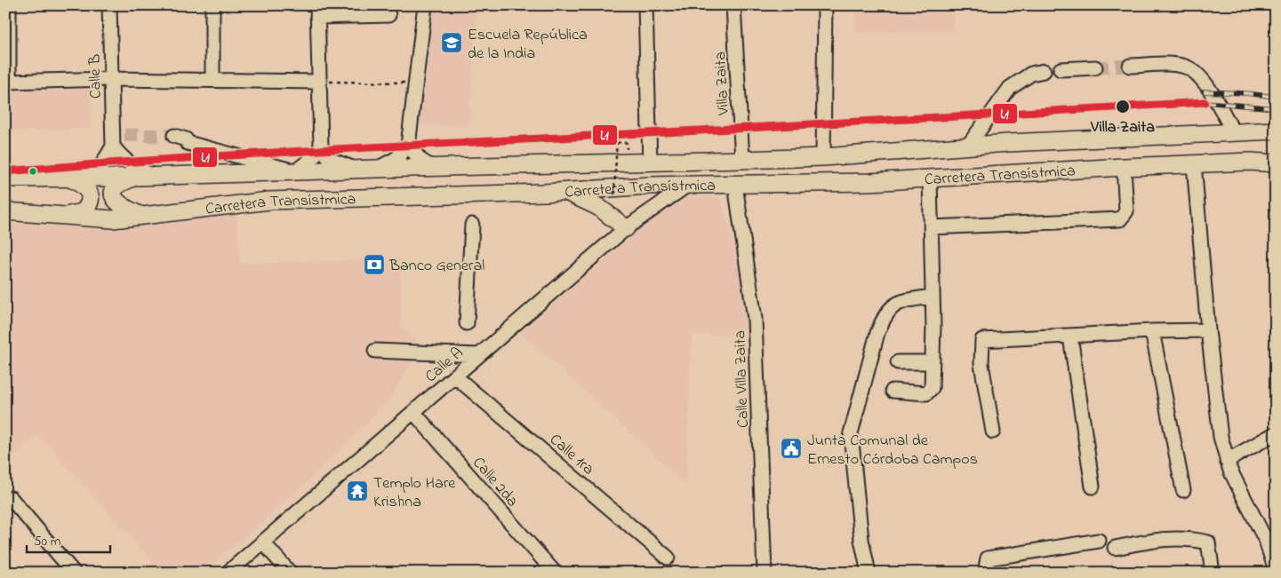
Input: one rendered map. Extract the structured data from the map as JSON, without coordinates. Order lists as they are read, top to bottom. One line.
{"streets":{"main road":["Carretera Transístmica"],"street":["Calle B","Villa Zaita","Calle A","Calle Villa Zaita","Calle 1ra","Calle 2da"]},"crossings":[["Villa Zaita","Carretera Transístmica"],["Carretera Transístmica","Calle A"],["Carretera Transístmica","Calle Villa Zaita"],["Calle A","Calle 1ra"],["Calle A","Calle 2da"]],"places":{"school or university":["Escuela República de la India"],"other":["Villa Zaita"],"bank":["Banco General"],"public building":["Junta Comunal de Ernesto Córdoba Campos"],"temple":["Templo Hare Krishna"]},"lines":["transit line L1"],"scale_bar":"50 m"}
